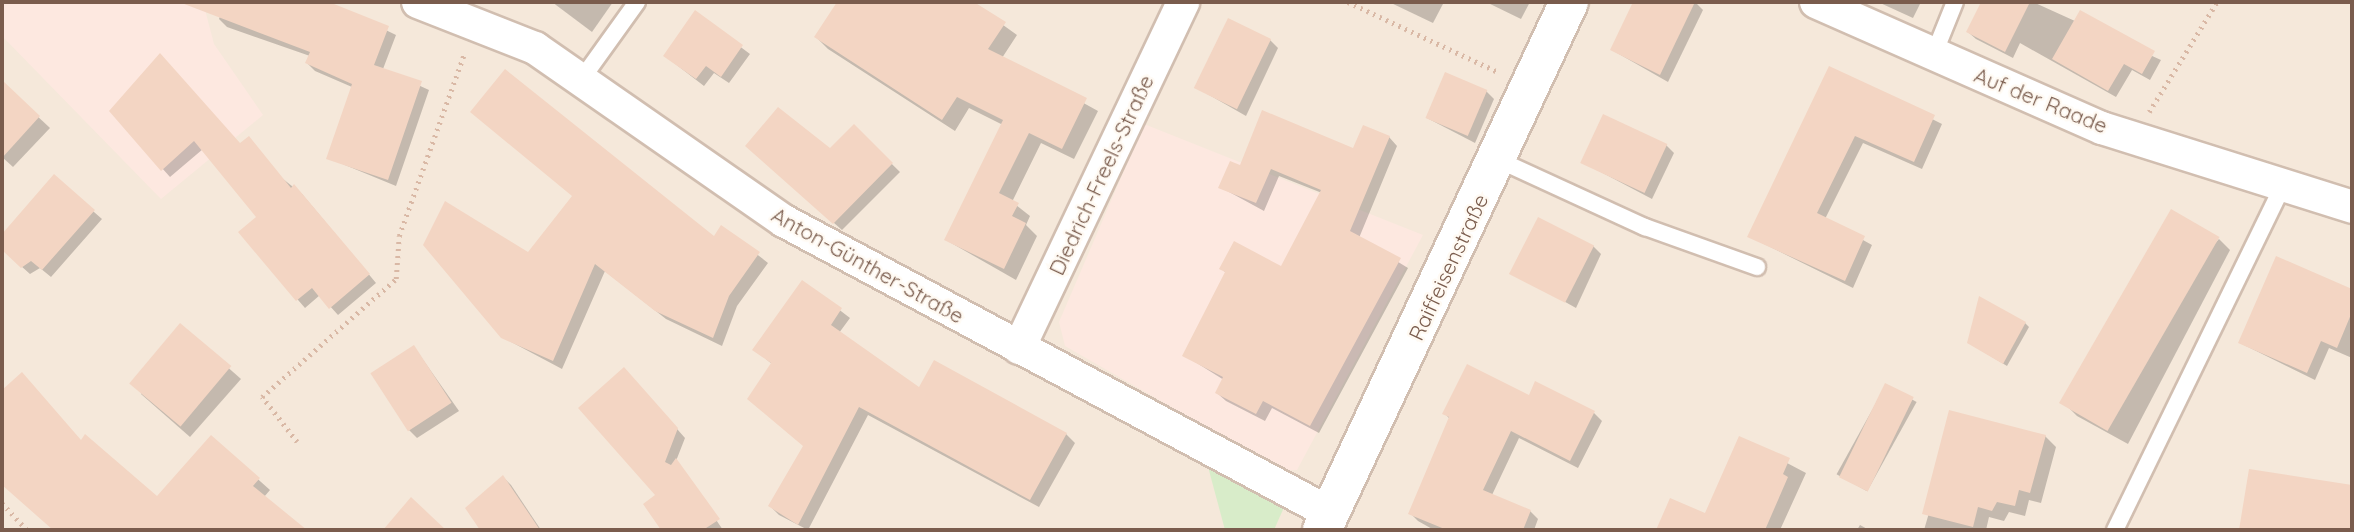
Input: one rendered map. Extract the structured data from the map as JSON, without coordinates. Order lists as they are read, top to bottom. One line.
{"streets":{"street":["Auf der Raade","Diedrich-Freels-Straße","Anton-Günther-Straße","Raiffeisenstraße"]},"crossings":[["Diedrich-Freels-Straße","Anton-Günther-Straße"],["Anton-Günther-Straße","Raiffeisenstraße"]]}
